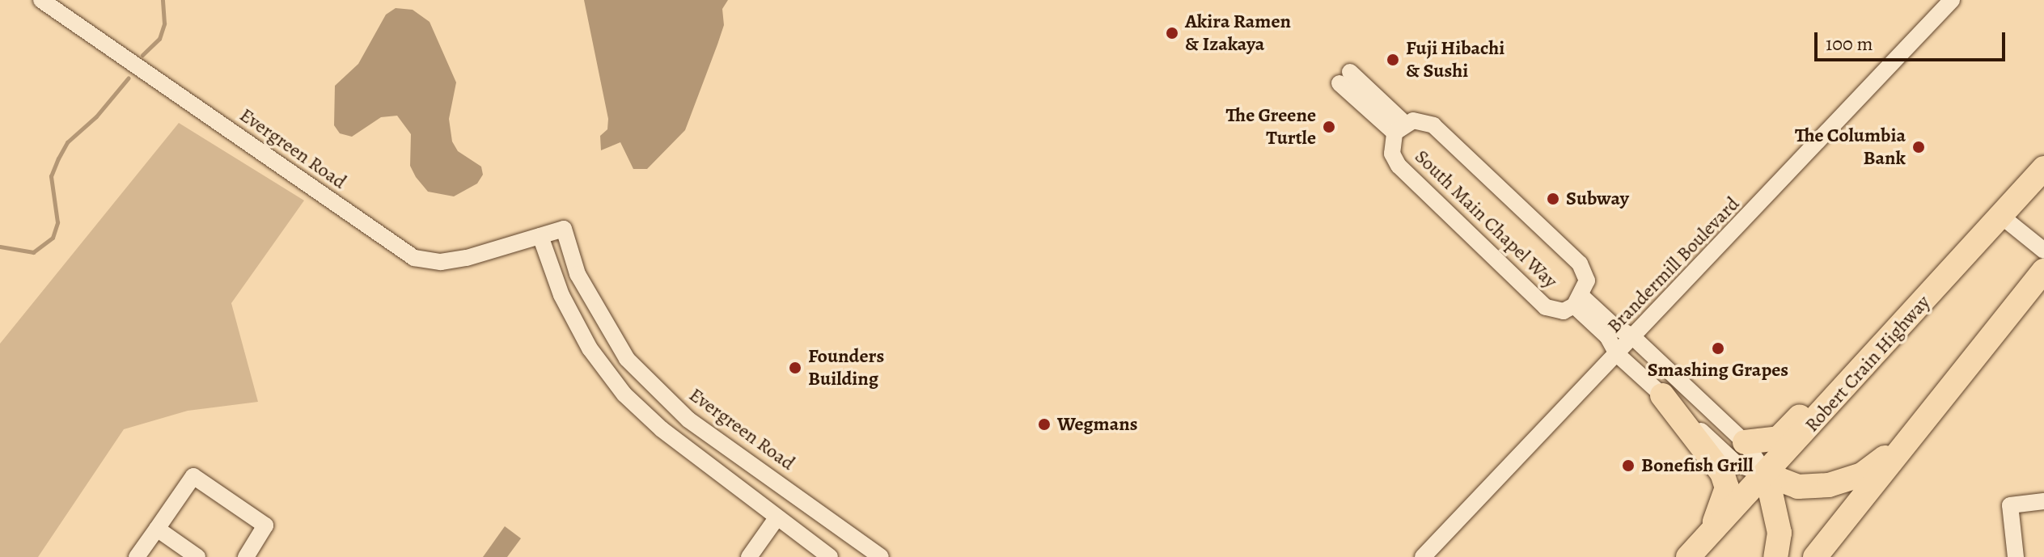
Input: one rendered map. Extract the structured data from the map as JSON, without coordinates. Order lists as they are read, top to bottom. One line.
{"streets":{"highway":["Robert Crain Highway"],"street":["Evergreen Road","South Main Chapel Way","Brandermill Boulevard"]},"crossings":[["South Main Chapel Way","Brandermill Boulevard"],["South Main Chapel Way","Robert Crain Highway"]],"places":["Akira Ramen & Izakaya","Fuji Hibachi & Sushi","The Greene Turtle","The Columbia Bank","Subway","Smashing Grapes","Founders Building","Wegmans","Bonefish Grill"],"scale_bar":"100 m"}
